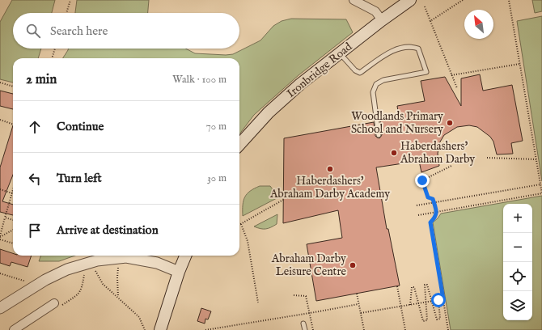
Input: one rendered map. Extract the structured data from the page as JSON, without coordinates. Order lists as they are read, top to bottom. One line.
{"streets":{"main road":["Ironbridge Road"]},"places":["Woodlands Primary School and Nursery","Haberdashers' Abraham Darby","Haberdashers' Abraham Darby Academy","Abraham Darby Leisure Centre"],"north":"top left","page":{"search":"Search here","heading":["2 min","Walk · 100 m"],"list":[["Continue","70 m"],["Turn left","30 m"],"Arrive at destination"],"map_buttons":["+","−"]}}
